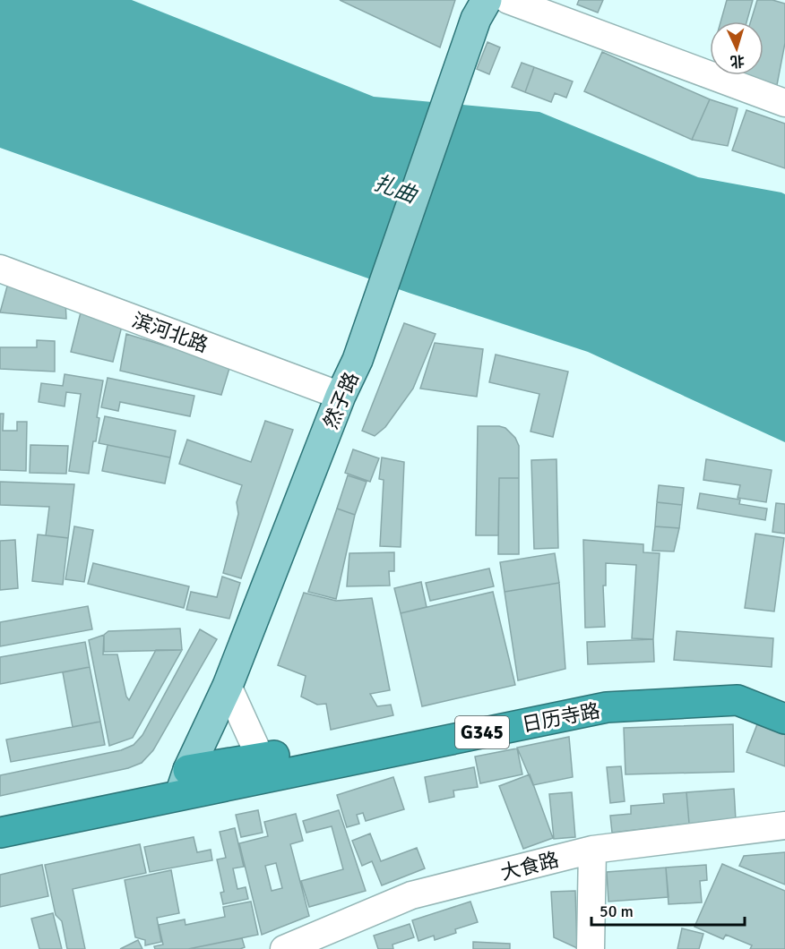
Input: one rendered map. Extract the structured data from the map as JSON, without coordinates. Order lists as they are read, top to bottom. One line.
{"streets":{"highway":["日历寺路","G345"],"main road":["然子路"],"street":["滨河北路","大食路"]},"crossings":[["滨河北路","然子路"],["然子路","日历寺路"],["然子路","G345"],["日历寺路","G345"]],"water":["扎曲"],"scale_bar":"50 m","north":"bottom"}
